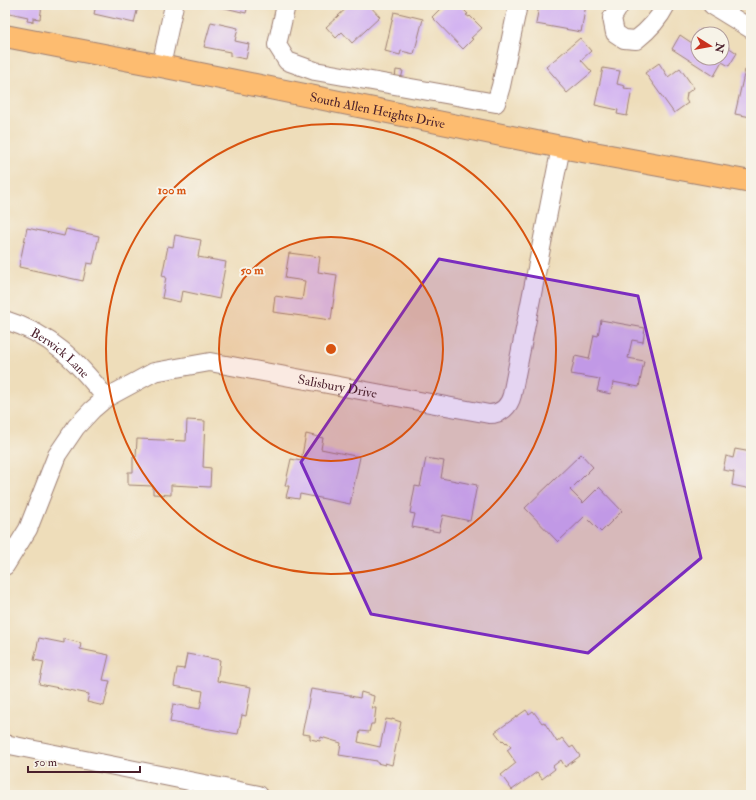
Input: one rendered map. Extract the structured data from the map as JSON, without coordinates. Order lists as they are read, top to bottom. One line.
{"streets":{"main road":["South Allen Heights Drive"],"street":["Berwick Lane","Salisbury Drive"]},"crossings":[["South Allen Heights Drive","Salisbury Drive"],["Berwick Lane","Salisbury Drive"]],"scale_bar":"50 m","north":"right","rings":["100 m","50 m"]}
